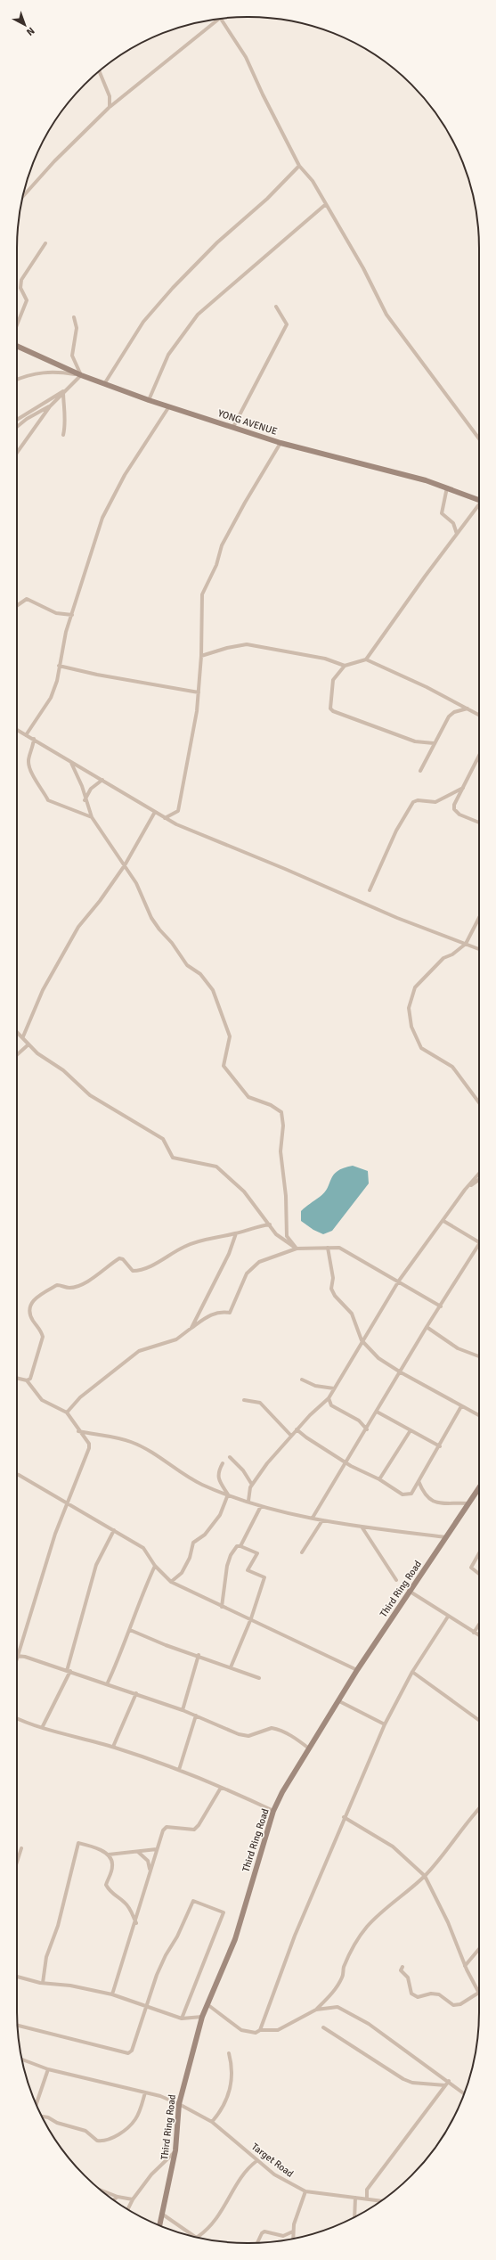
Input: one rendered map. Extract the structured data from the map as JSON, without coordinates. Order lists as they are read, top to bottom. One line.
{"streets":{"street":["YONG AVENUE","Third Ring Road","Target Road"]},"crossings":[["Third Ring Road","Target Road"]],"north":"bottom right"}
